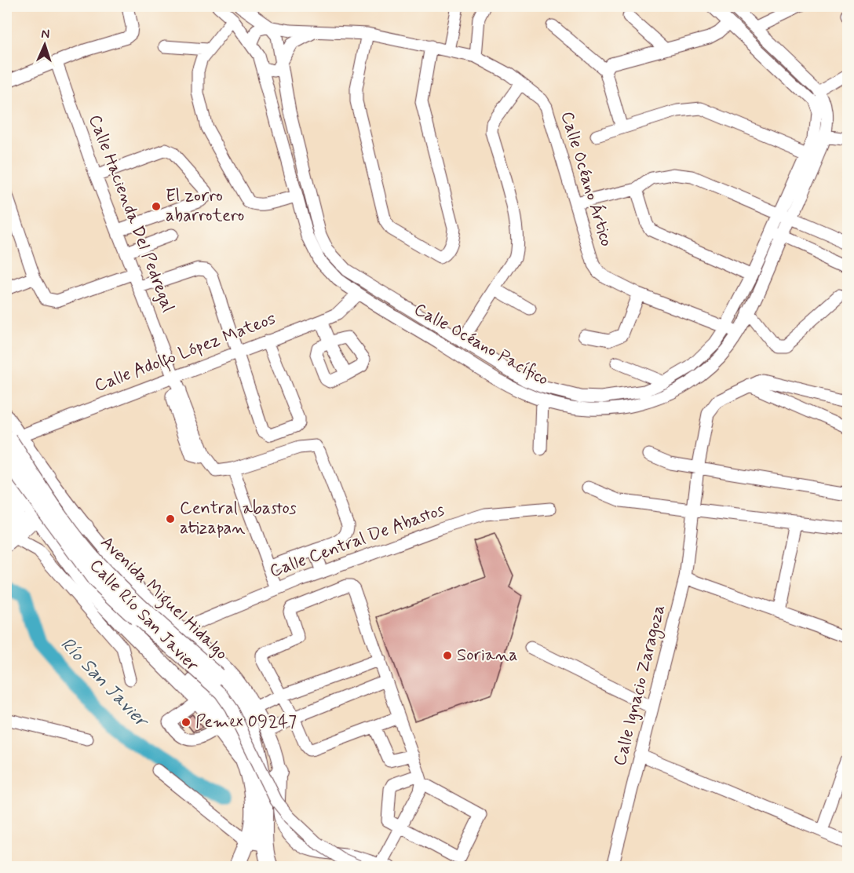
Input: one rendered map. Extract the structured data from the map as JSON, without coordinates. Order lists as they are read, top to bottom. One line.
{"streets":{"main road":["Avenida Miguel Hidalgo","Calle Río San Javier"],"street":["Calle Océano Ártico","Calle Hacienda Del Pedregal","Calle Océano Pacífico","Calle Adolfo López Mateos","Calle Central De Abastos","Calle Ignacio Zaragoza"]},"crossings":[["Calle Océano Ártico","Calle Océano Pacífico"],["Calle Hacienda Del Pedregal","Calle Adolfo López Mateos"],["Calle Océano Pacífico","Calle Adolfo López Mateos"],["Calle Adolfo López Mateos","Avenida Miguel Hidalgo"],["Calle Adolfo López Mateos","Calle Río San Javier"],["Calle Central De Abastos","Calle Río San Javier"],["Avenida Miguel Hidalgo","Calle Río San Javier"]],"water":["Río San Javier"],"places":["El zorro abarrotero","Central abastos atizapan","Soriana","Pemex 09247"],"north":"top"}
